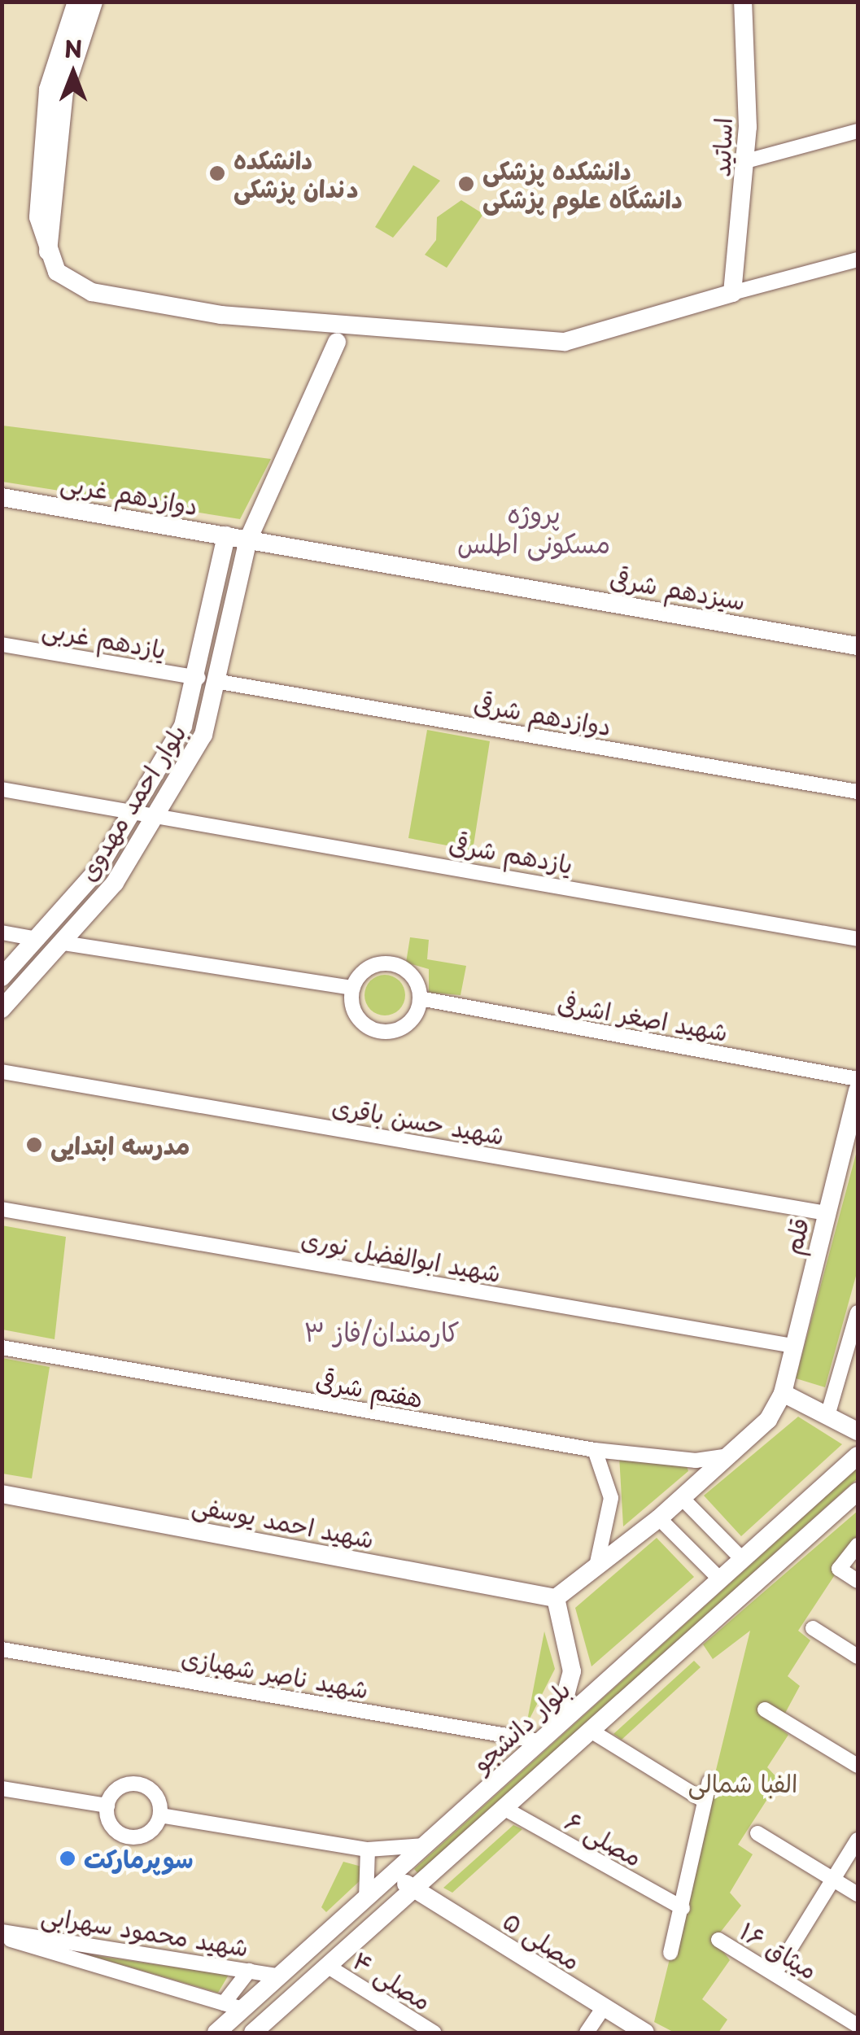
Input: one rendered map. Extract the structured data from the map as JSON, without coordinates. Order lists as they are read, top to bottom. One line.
{"streets":{"street":["اساتید","دوازدهم غربی","سیزدهم شرقی","یازدهم غربی","دوازدهم شرقی","بلوار احمد مهدوی","یازدهم شرقی","شهید اصغر اشرفی","شهید حسن باقری","قلم","شهید ابوالفضل نوری","هفتم شرقی","شهید احمد یوسفی","شهید ناصر شهبازی","بلوار دانشجو","مصلی ۶","شهید محمود سهرابی","مصلی ۵","میثاق ۱۶","مصلی ۴"]},"crossings":[["دوازدهم غربی","سیزدهم شرقی"],["دوازدهم غربی","بلوار احمد مهدوی"],["سیزدهم شرقی","بلوار احمد مهدوی"],["یازدهم غربی","بلوار احمد مهدوی"],["دوازدهم شرقی","بلوار احمد مهدوی"],["بلوار احمد مهدوی","یازدهم شرقی"],["شهید حسن باقری","قلم"],["قلم","شهید ابوالفضل نوری"],["شهید ناصر شهبازی","بلوار دانشجو"],["بلوار دانشجو","مصلی ۶"],["بلوار دانشجو","شهید محمود سهرابی"],["بلوار دانشجو","مصلی ۵"],["بلوار دانشجو","مصلی ۴"]],"districts":["پروژه مسکونی اطلس","کارمندان/فاز ۳"],"parks":["الفبا شمالی"],"places":["دانشکده دندان پزشکی","دانشکده پزشکی دانشگاه علوم پزشکی","مدرسه ابتدایی","سوپرمارکت"],"north":"top"}
